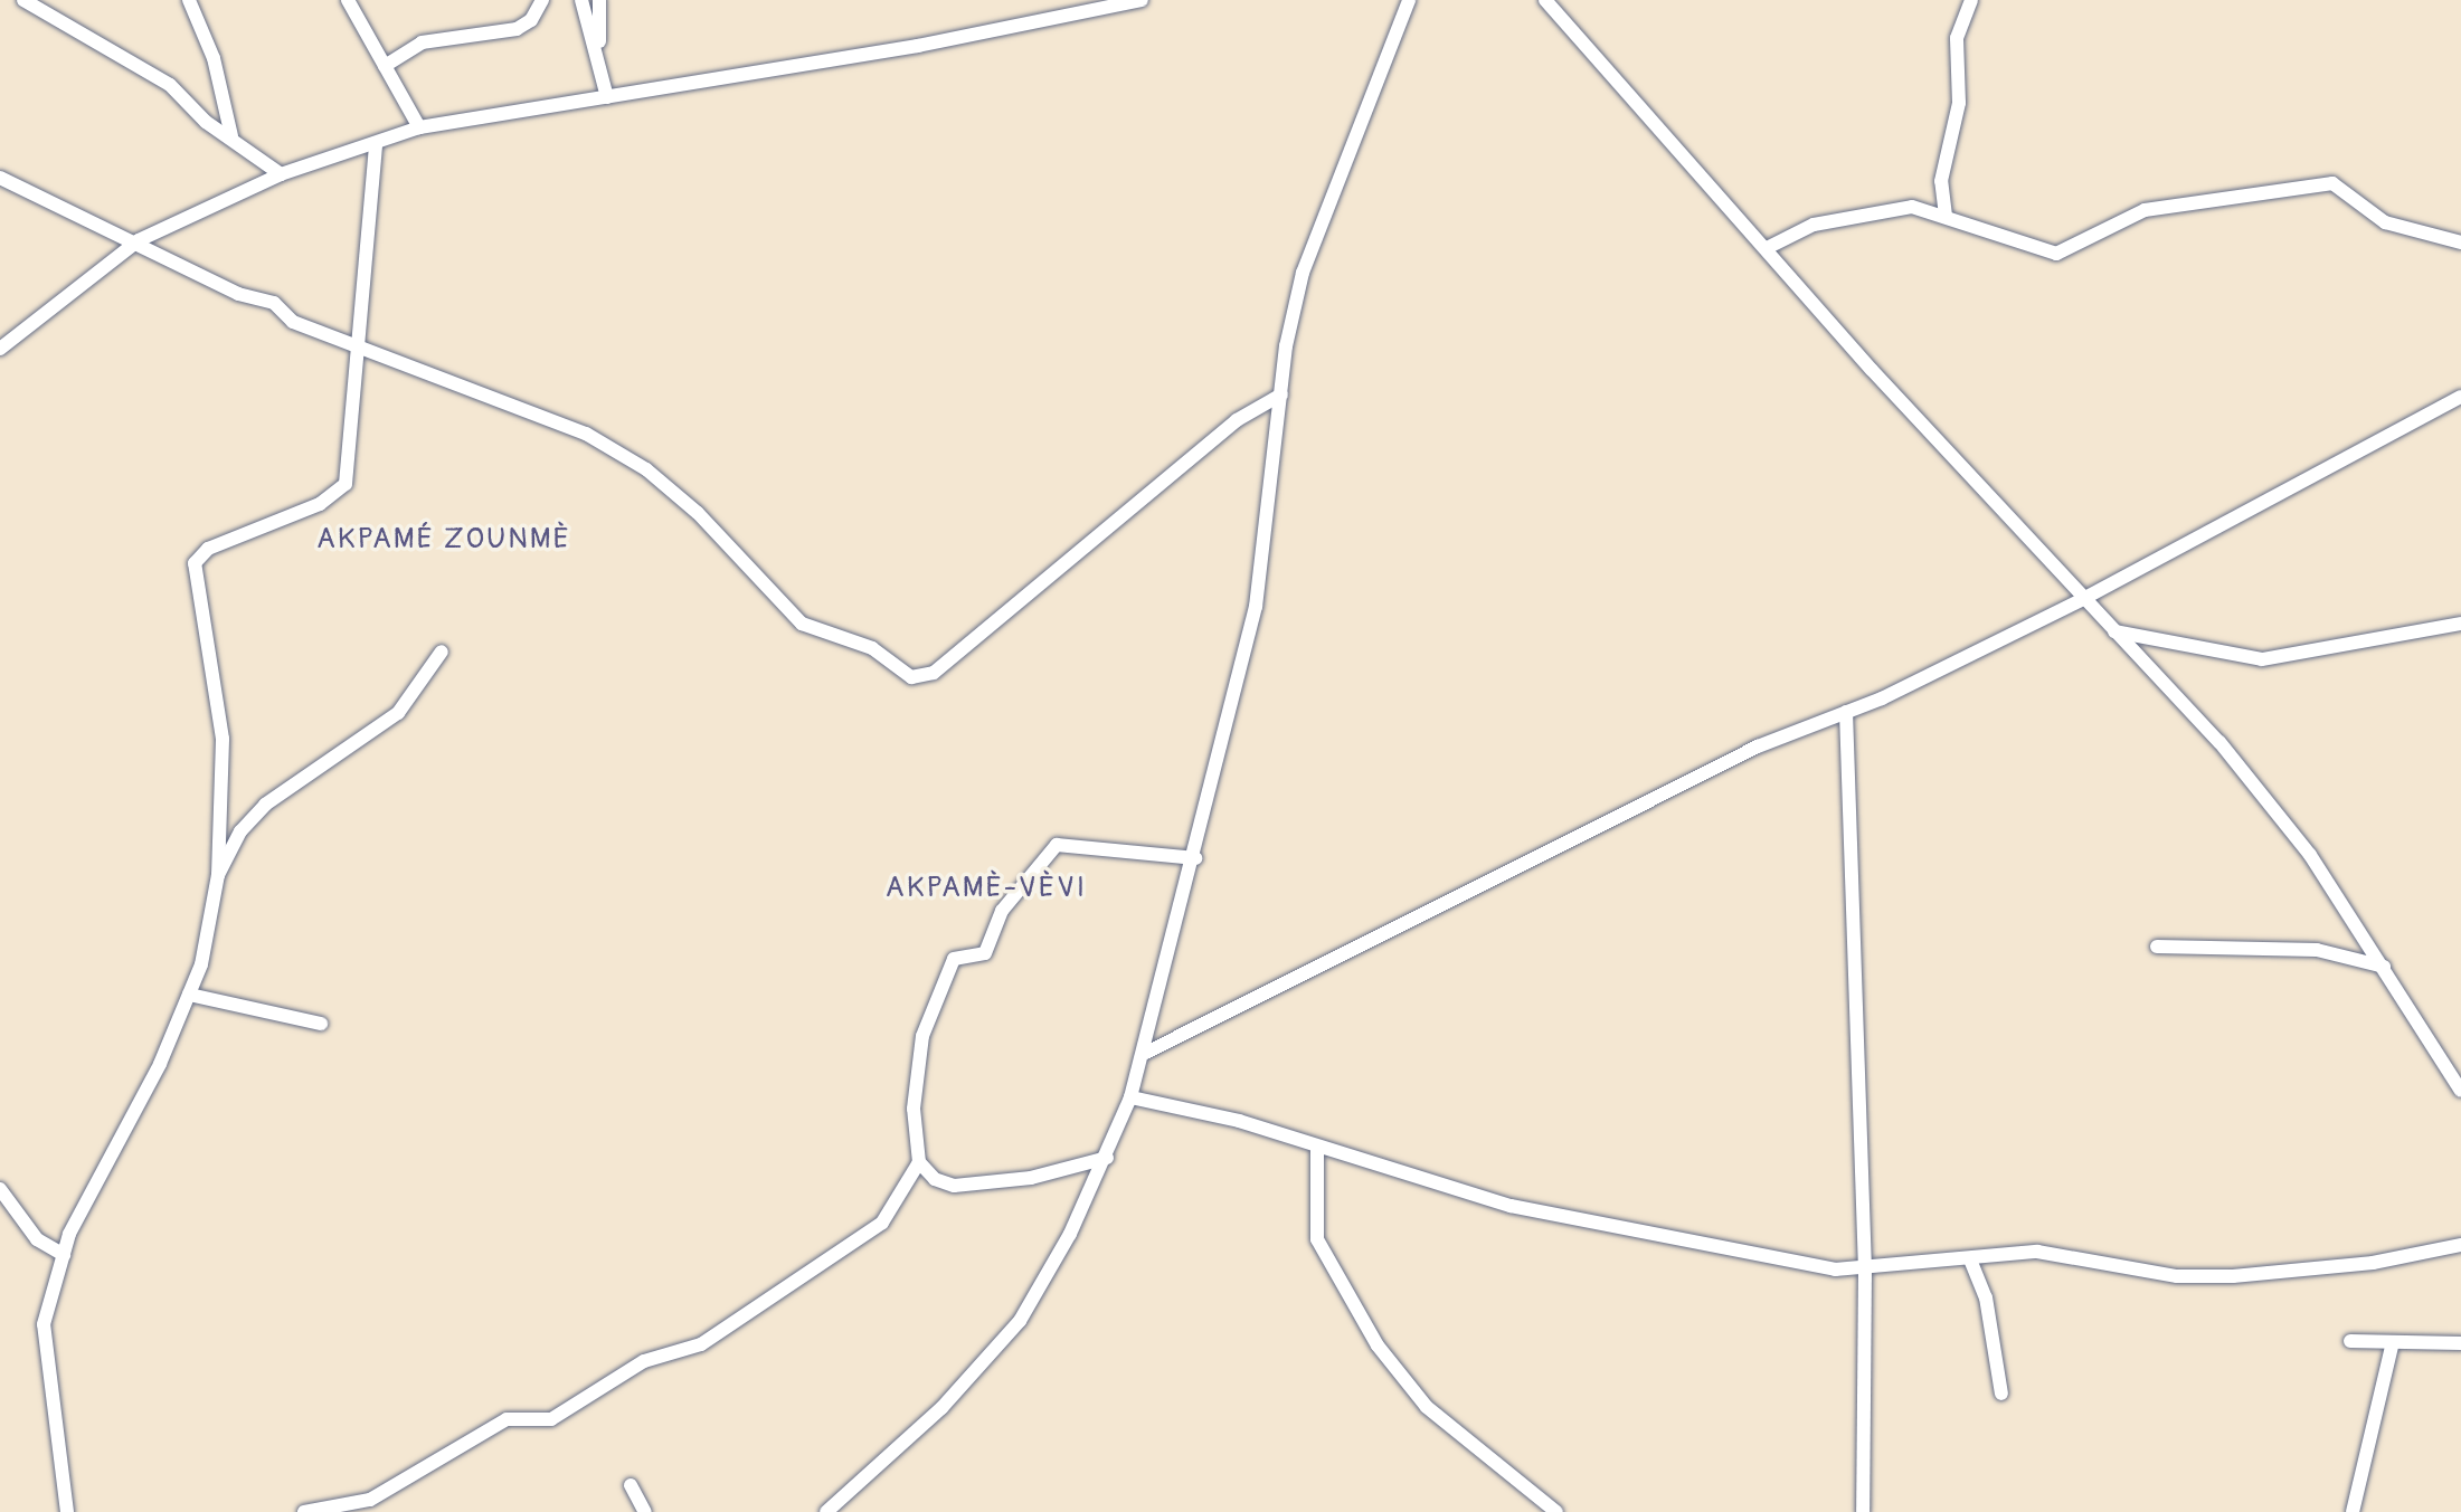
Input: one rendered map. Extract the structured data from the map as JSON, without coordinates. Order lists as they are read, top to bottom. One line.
{"districts":["AKPAMÉ ZOUNMÈ","AKPAMÈ-VÈVI"]}
